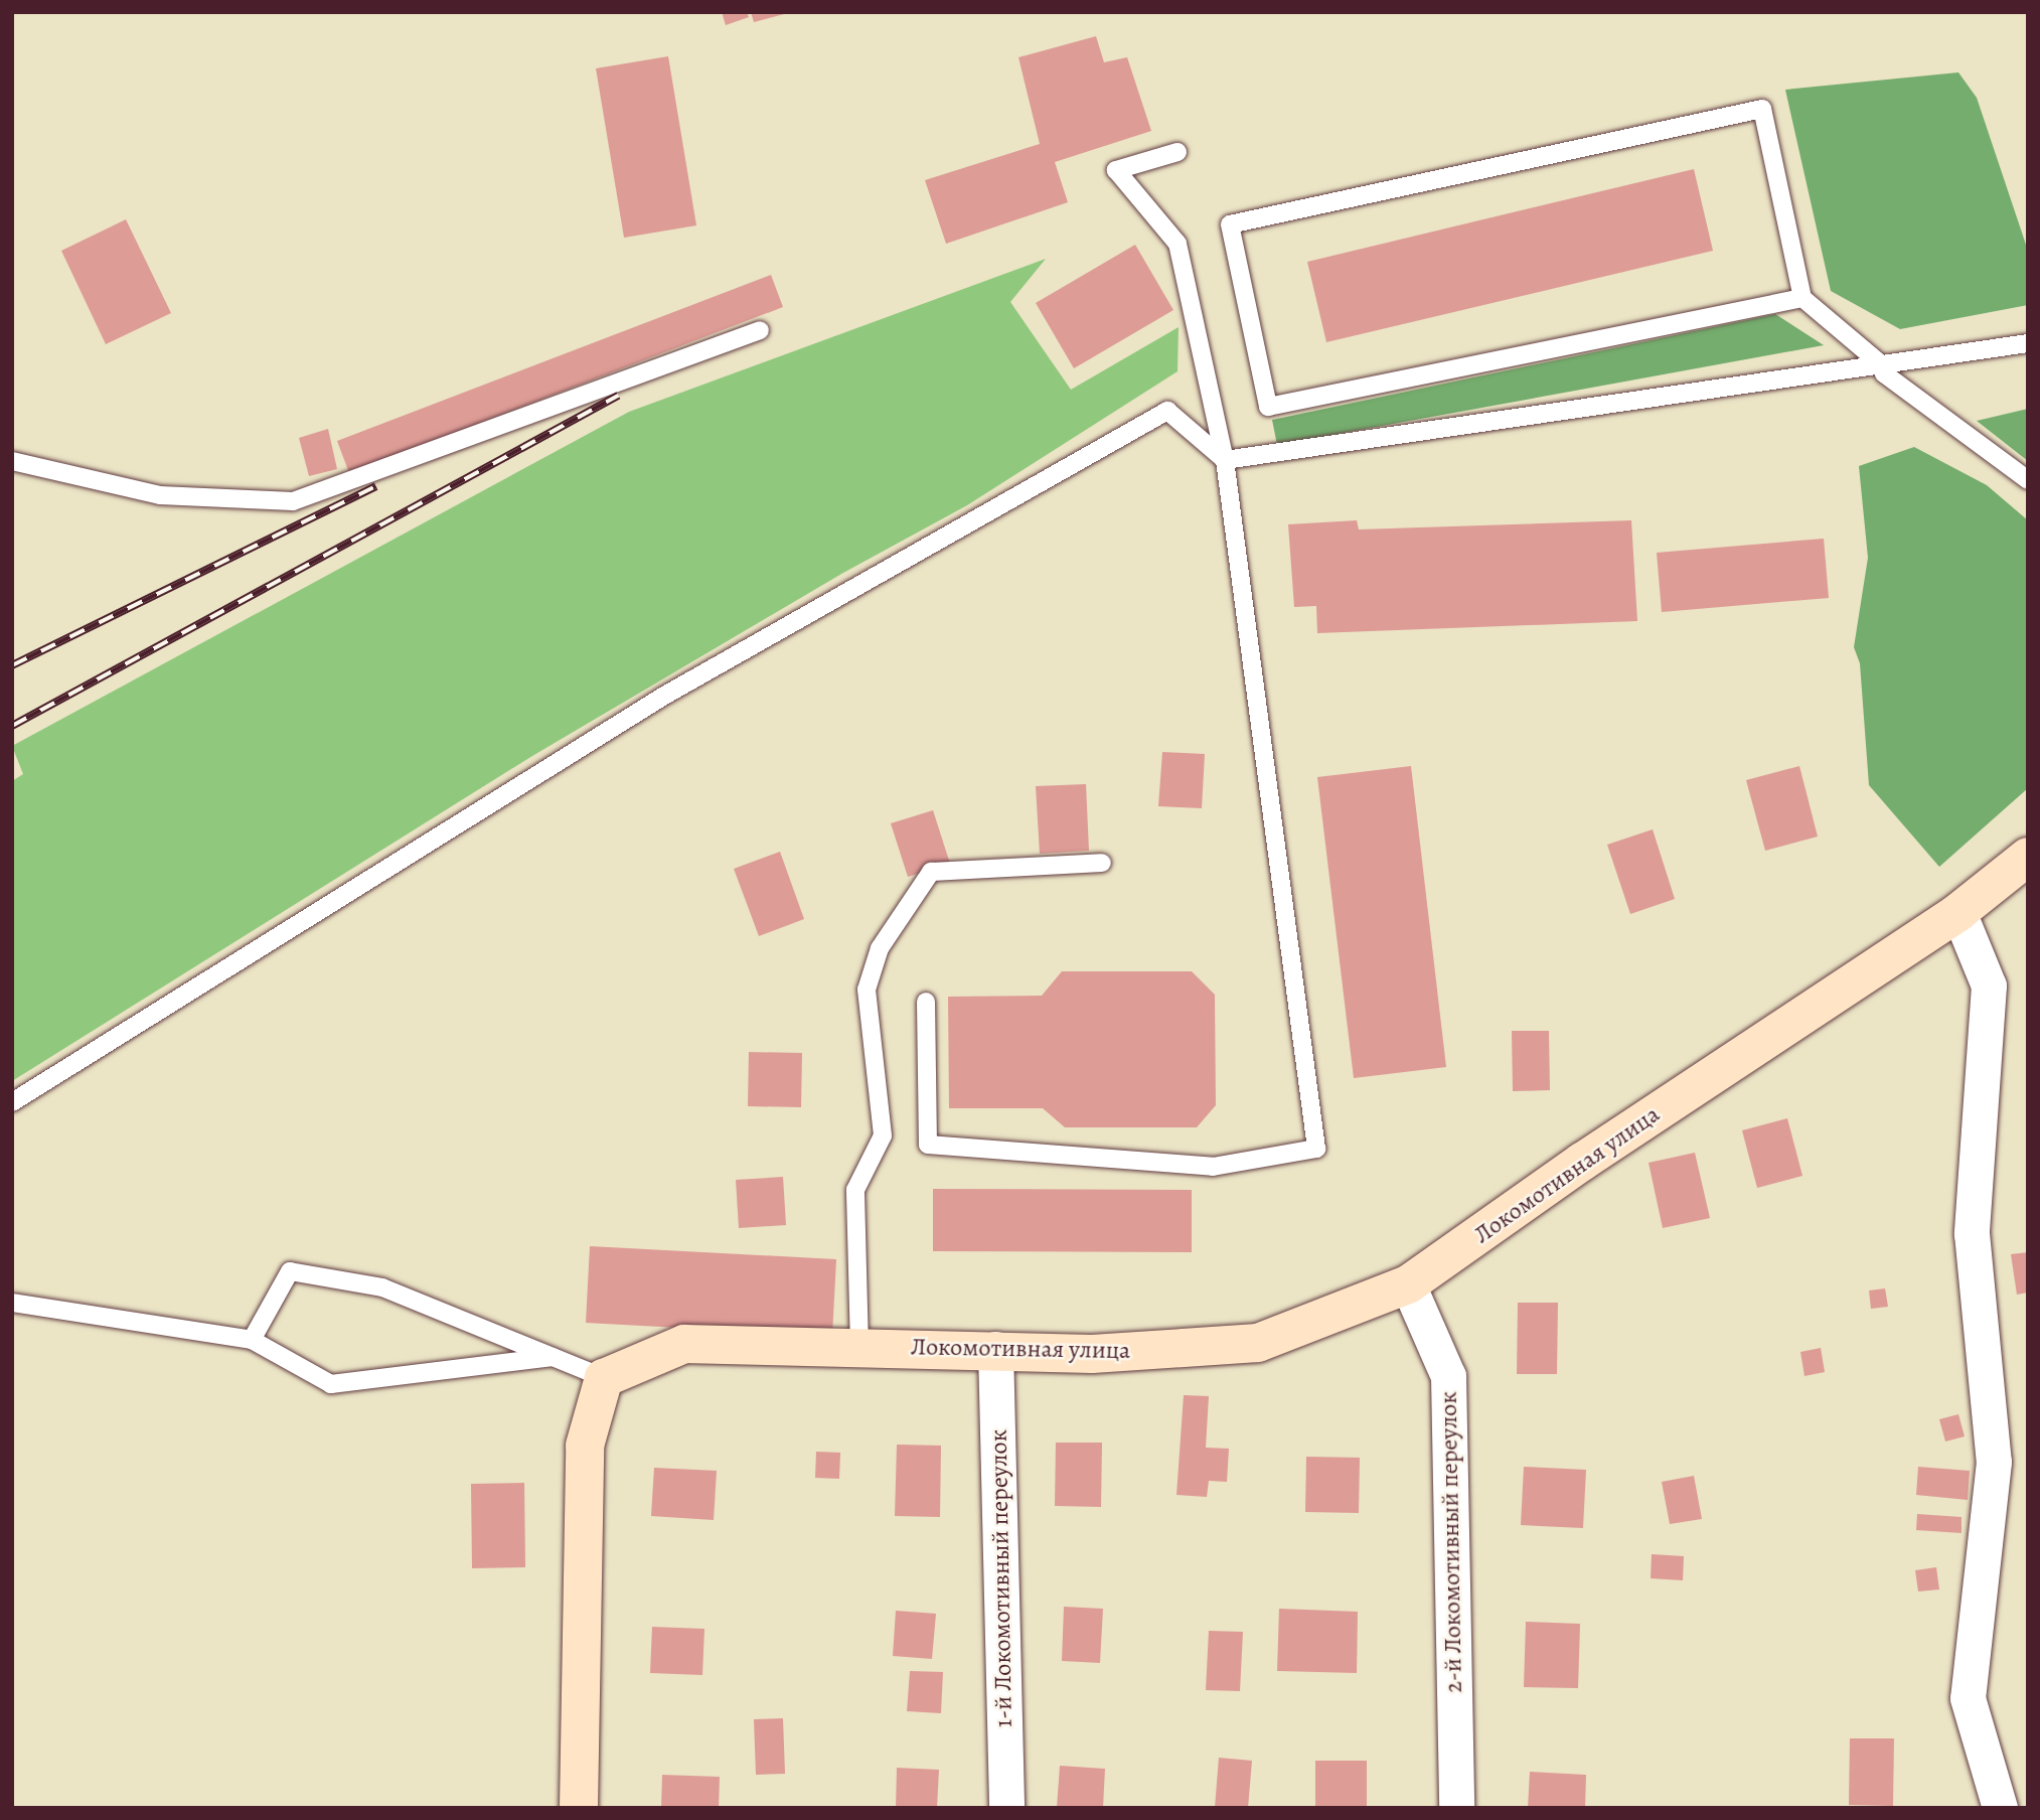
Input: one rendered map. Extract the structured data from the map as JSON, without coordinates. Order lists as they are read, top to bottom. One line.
{"streets":{"street":["Локомотивная улица","2-й Локомотивный переулок","1-й Локомотивный переулок"]},"crossings":[["Локомотивная улица","2-й Локомотивный переулок"],["Локомотивная улица","1-й Локомотивный переулок"]]}
